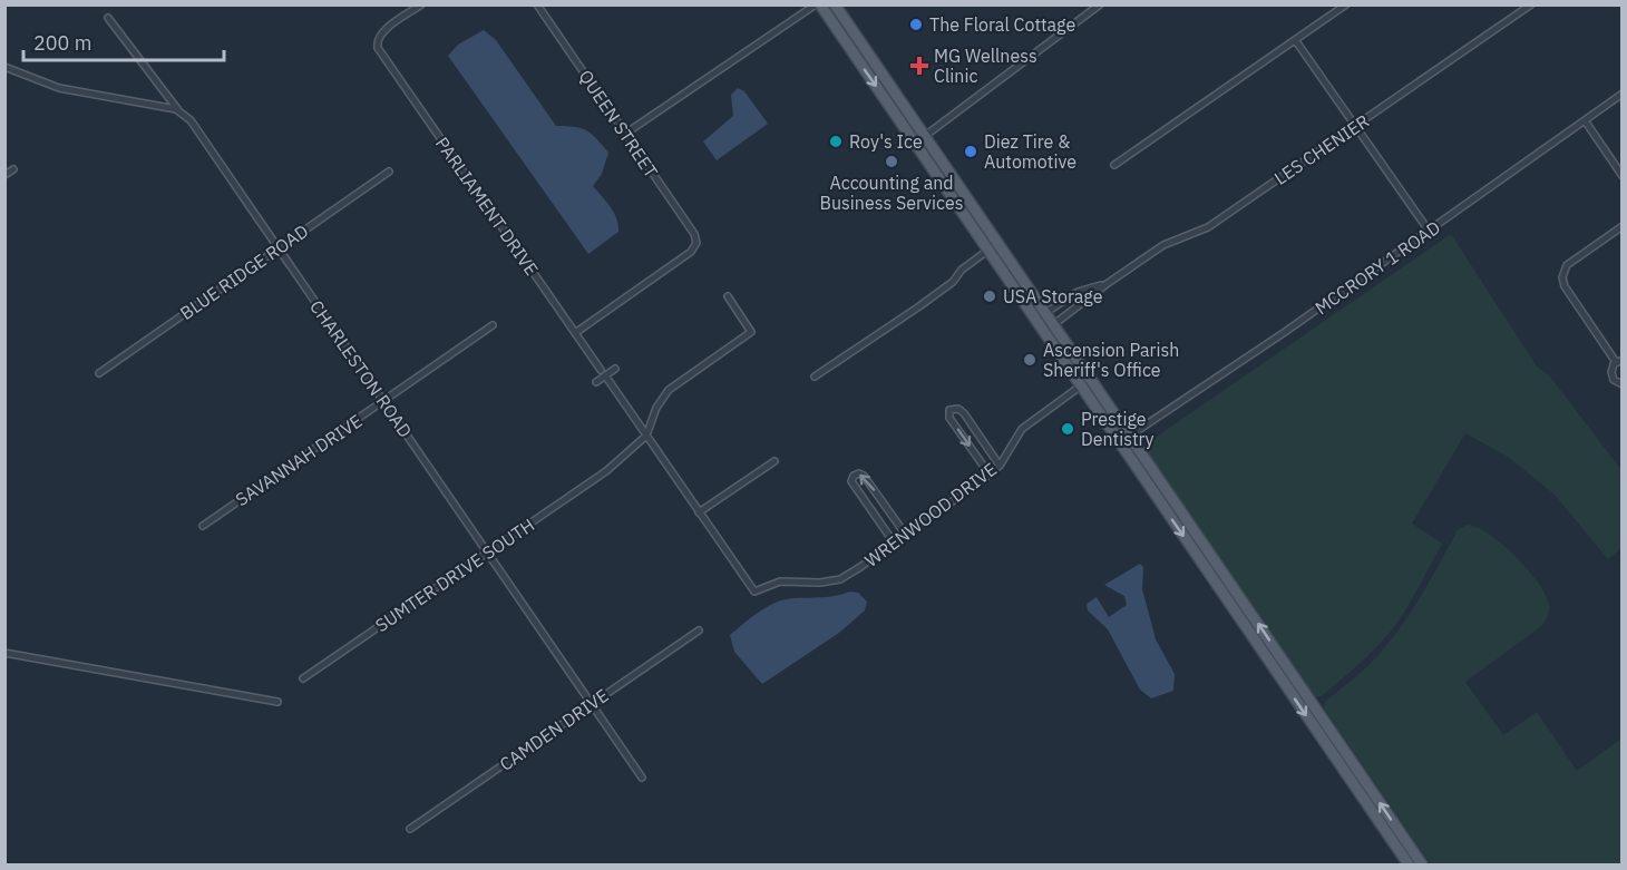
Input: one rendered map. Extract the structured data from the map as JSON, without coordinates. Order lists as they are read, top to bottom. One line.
{"streets":{"street":["QUEEN STREET","LES CHENIER","PARLIAMENT DRIVE","MCCRORY 1 ROAD","BLUE RIDGE ROAD","CHARLESTON ROAD","SAVANNAH DRIVE","WRENWOOD DRIVE","SUMTER DRIVE SOUTH","CAMDEN DRIVE"]},"crossings":[["QUEEN STREET","PARLIAMENT DRIVE"],["PARLIAMENT DRIVE","WRENWOOD DRIVE"],["PARLIAMENT DRIVE","SUMTER DRIVE SOUTH"],["BLUE RIDGE ROAD","CHARLESTON ROAD"],["CHARLESTON ROAD","SAVANNAH DRIVE"],["CHARLESTON ROAD","SUMTER DRIVE SOUTH"],["CHARLESTON ROAD","CAMDEN DRIVE"]],"places":{"other":["The Floral Cottage","Roy's Ice","Diez Tire & Automotive","Accounting and Business Services","USA Storage","Ascension Parish Sheriff's Office","Prestige Dentistry"],"health":["MG Wellness Clinic"]},"scale_bar":"200 m"}
